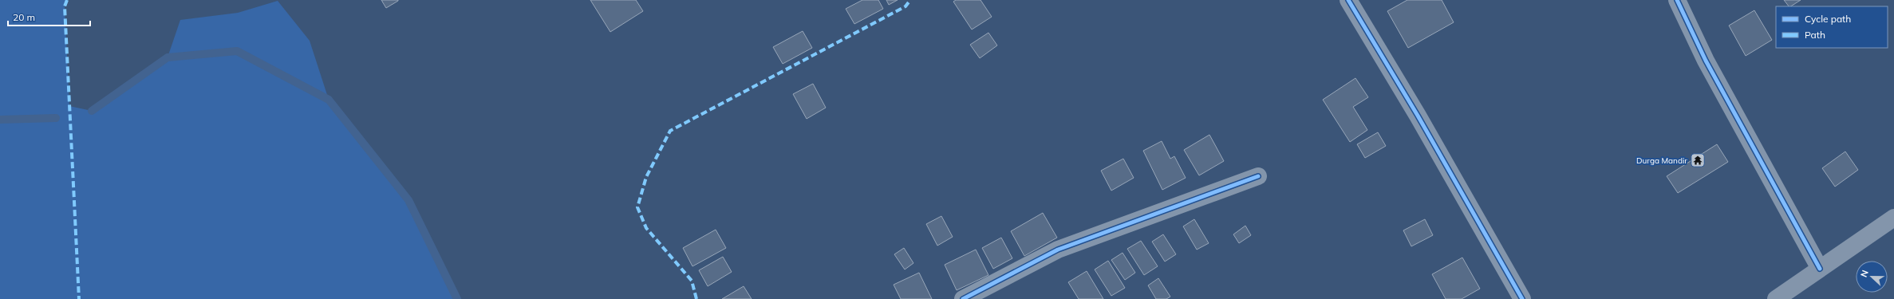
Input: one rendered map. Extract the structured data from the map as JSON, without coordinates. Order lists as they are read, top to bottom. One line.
{"places":{"temple":["Durga Mandir"]},"legend":["Cycle path","Path"],"scale_bar":"20 m","north":"left"}
